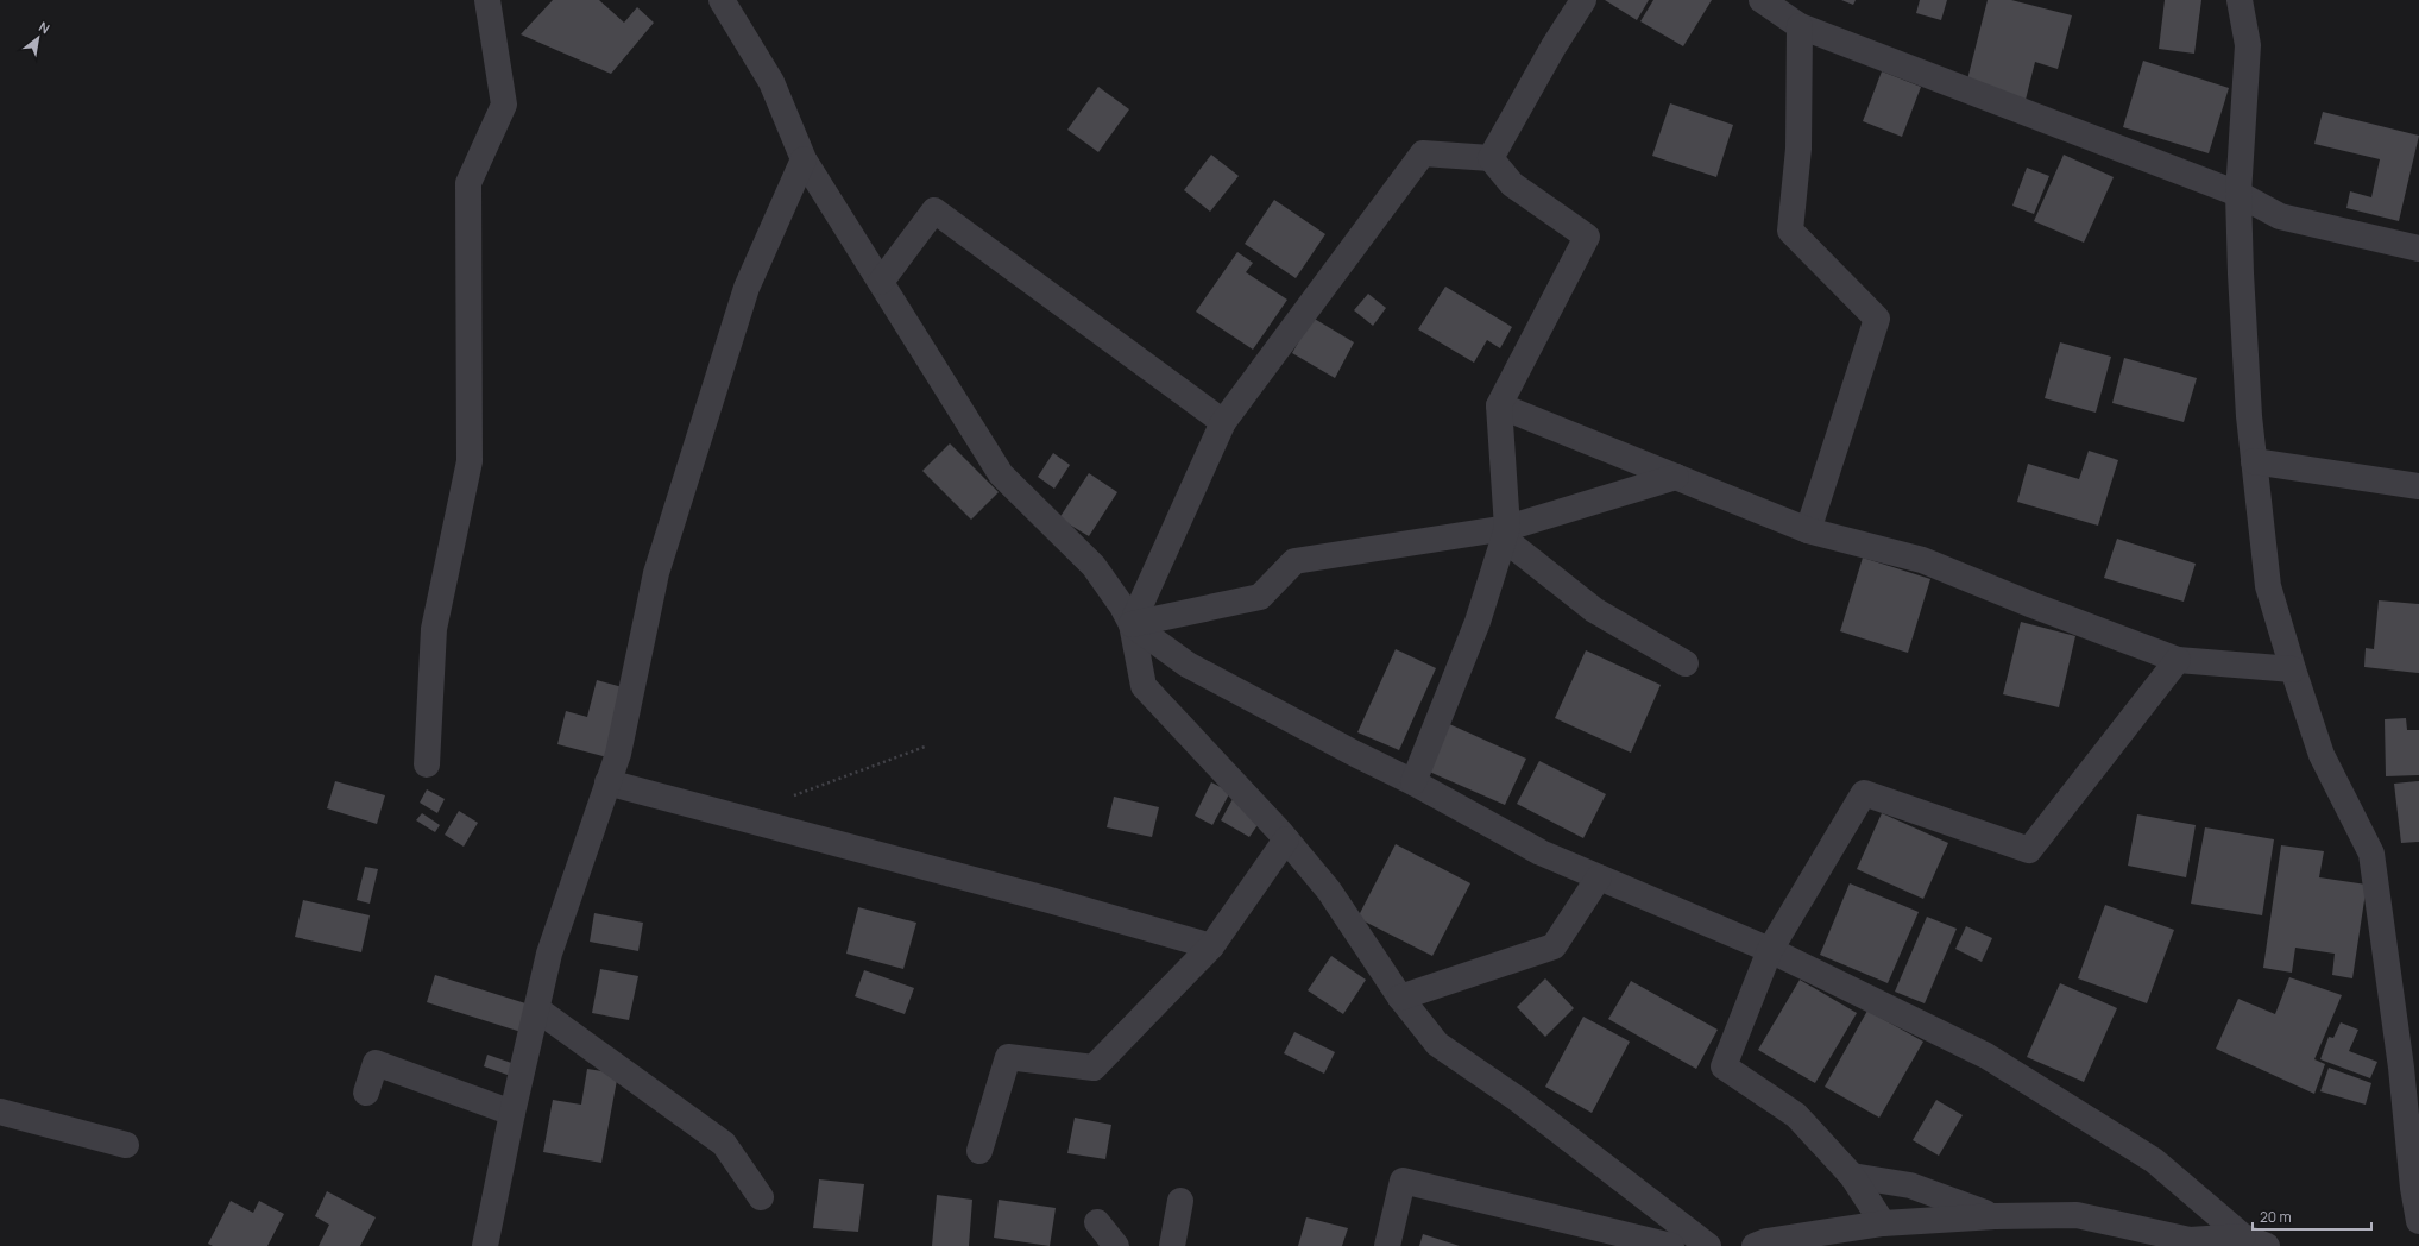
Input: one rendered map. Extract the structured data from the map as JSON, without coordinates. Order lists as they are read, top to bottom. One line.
{"scale_bar":"20 m","north":"top right"}
